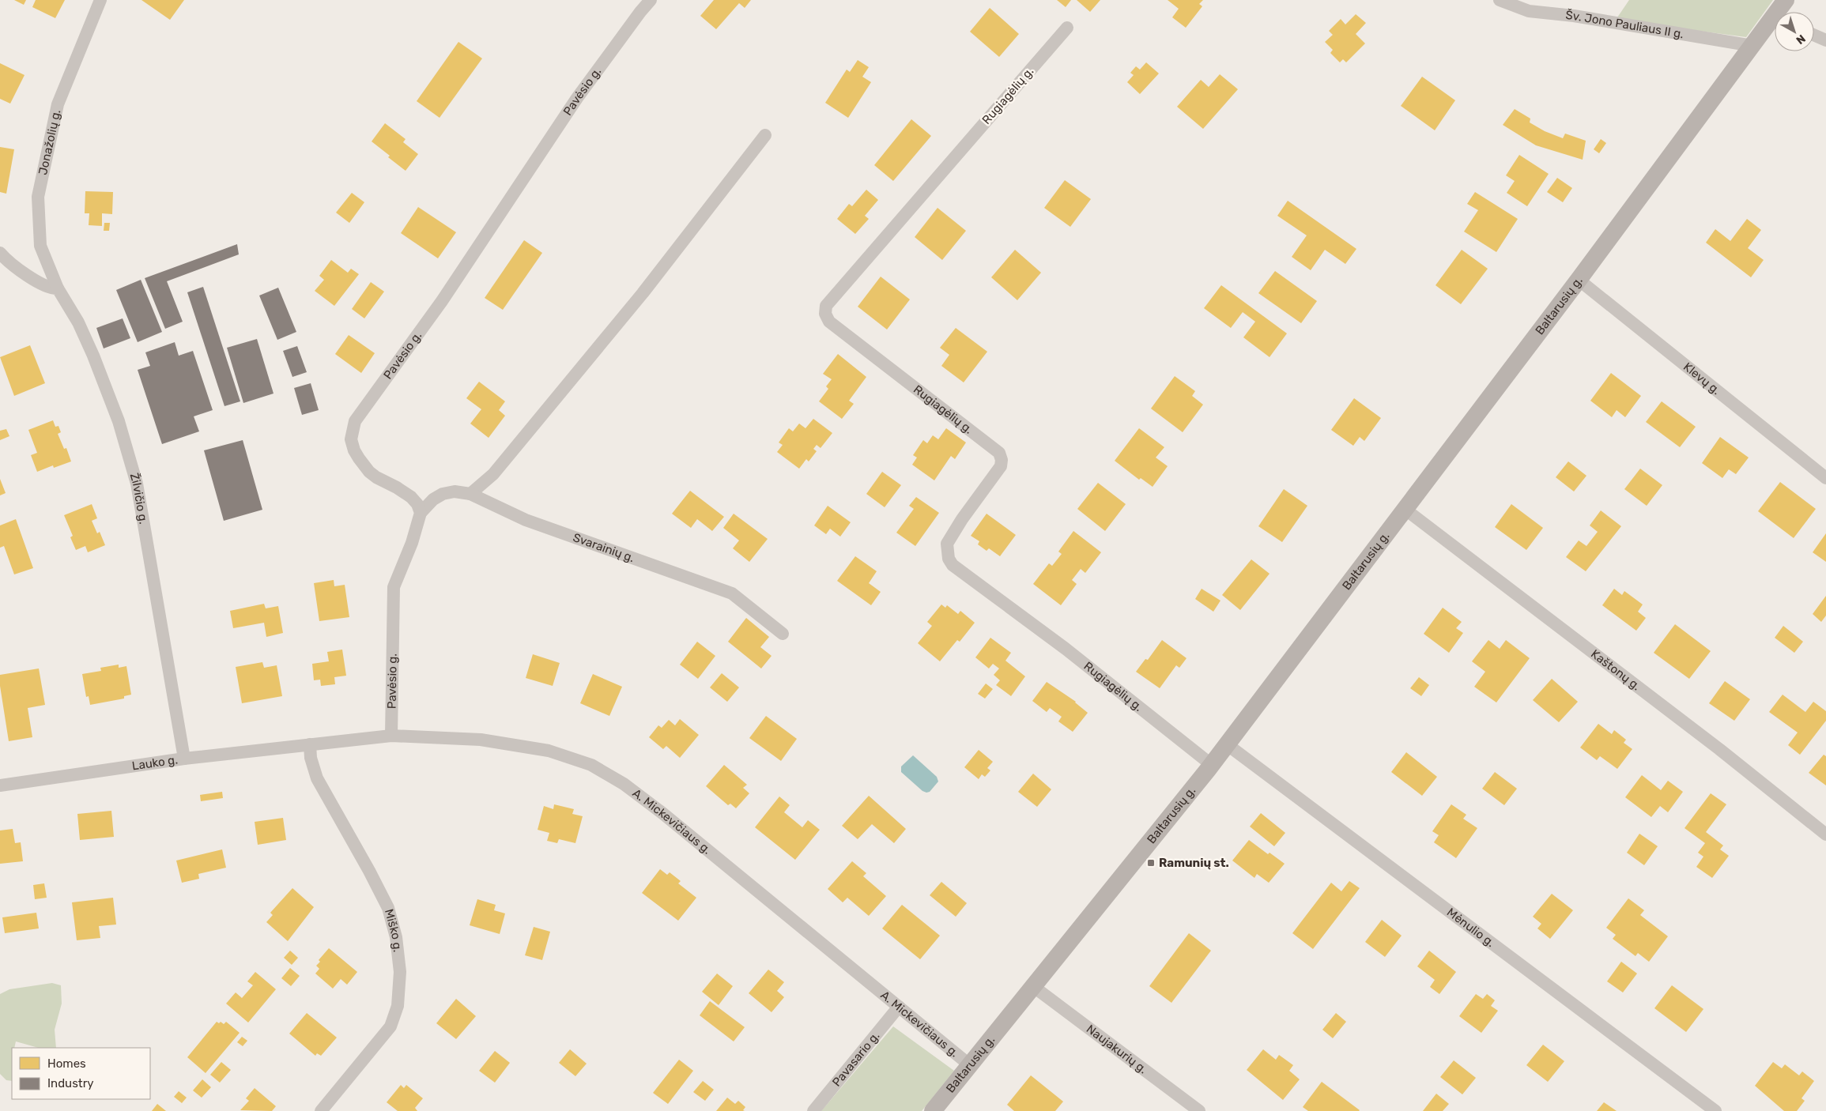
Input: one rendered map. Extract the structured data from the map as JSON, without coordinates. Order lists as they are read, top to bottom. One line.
{"streets":{"main road":["Baltarusių g."],"street":["Šv. Jono Pauliaus II g.","Pavėsio g.","Rugiagėlių g.","Jonažolių g.","Klevų g.","Žilvičio g.","Svarainių g.","Kaštonų g.","Lauko g.","A. Mickevičiaus g.","Mėnulio g.","Miško g.","Naujakurių g.","Pavasario g."]},"crossings":[["Šv. Jono Pauliaus II g.","Baltarusių g."],["Pavėsio g.","Svarainių g."],["Pavėsio g.","A. Mickevičiaus g."],["Rugiagėlių g.","Baltarusių g."],["Jonažolių g.","Žilvičio g."],["Baltarusių g.","Klevų g."],["Baltarusių g.","Kaštonų g."],["Baltarusių g.","A. Mickevičiaus g."],["Baltarusių g.","Mėnulio g."],["Baltarusių g.","Naujakurių g."],["Žilvičio g.","Lauko g."],["Lauko g.","A. Mickevičiaus g."],["Lauko g.","Miško g."],["A. Mickevičiaus g.","Miško g."],["A. Mickevičiaus g.","Pavasario g."]],"places":{"transit":["Ramunių st."]},"legend":["Homes","Industry"],"north":"bottom right"}
